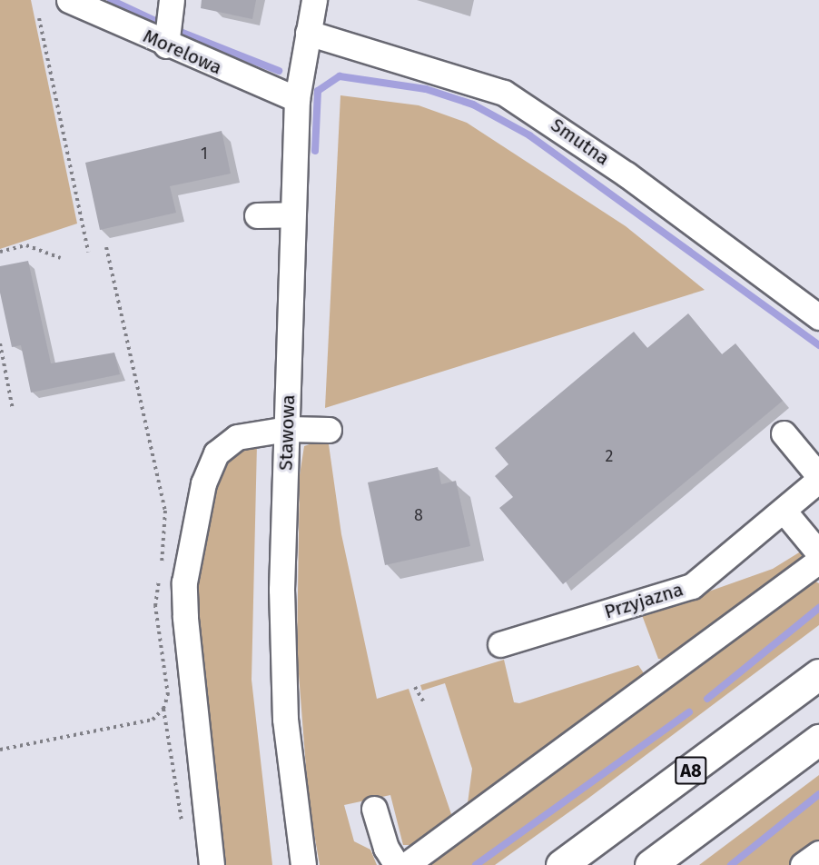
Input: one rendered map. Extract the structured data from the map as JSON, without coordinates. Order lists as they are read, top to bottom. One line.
{"streets":{"highway":["A8"],"street":["Morelowa","Smutna","Stawowa","Przyjazna"]},"crossings":[["Morelowa","Stawowa"],["Smutna","Stawowa"]],"house_numbers":["1","2","8"]}
